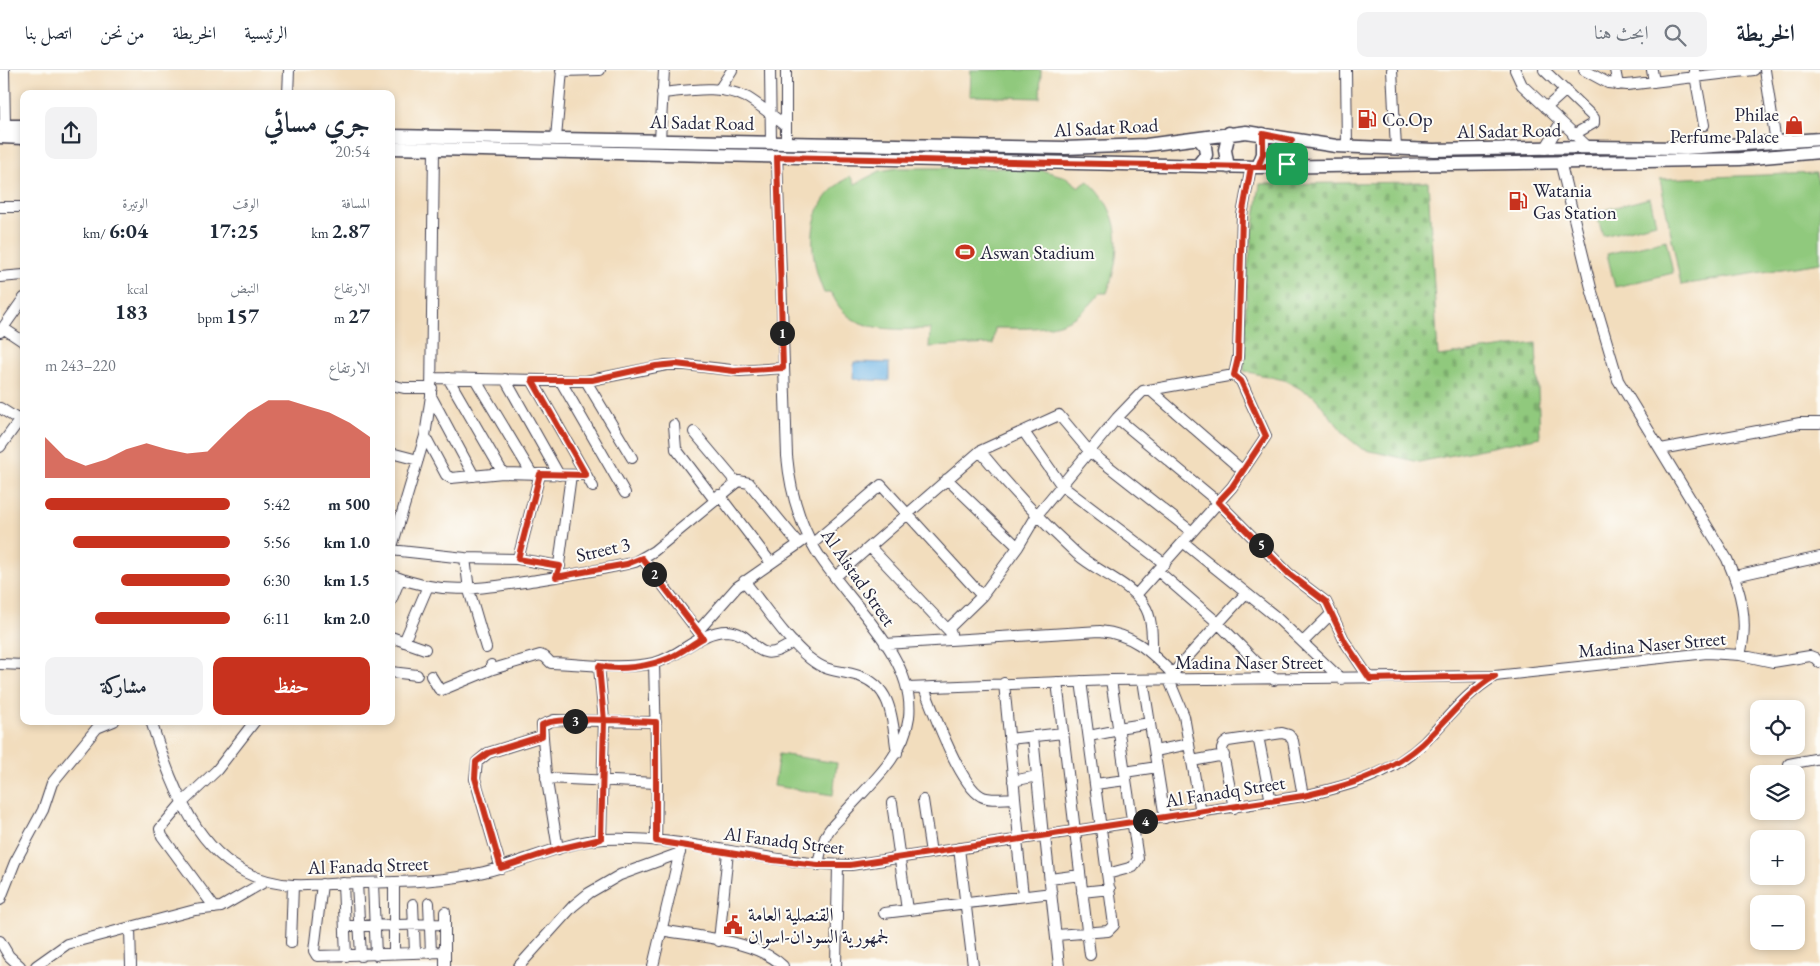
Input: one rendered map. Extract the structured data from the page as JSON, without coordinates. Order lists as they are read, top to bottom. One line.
{"streets":{"main road":["Al Sadat Road"],"street":["Street 3","Al Aistad Street","Madina Naser Street","Al Fanadq Street"]},"crossings":[["Al Sadat Road","Al Aistad Street"],["Al Sadat Road","Madina Naser Street"],["Al Aistad Street","Madina Naser Street"],["Al Aistad Street","Al Fanadq Street"],["Madina Naser Street","Al Fanadq Street"]],"places":{"fuel station":["Co.Op","Watania Gas Station"],"shop":["Philae Perfume Palace"],"sports":["Aswan Stadium"],"public building":["القنصلية العامة لجمهورية السودان-اسوان"]},"page":{"header":"الخريطة","search":"ابحث هنا","nav":["الرئيسية","الخريطة","من نحن","اتصل بنا"],"heading":["جري مسائي","20:54"],"stats":[["المسافة","2.87 km"],["الوقت","17:25"],["الوتيرة","6:04 /km"],["الارتفاع","27 m"],["النبض","157 bpm"],["kcal","183"]],"pins":["1","5","2","3","4"],"chart":["الارتفاع","220–243 m"],"list":[{"name":"500 m","note":"5:42"},{"name":"1.0 km","note":"5:56"},{"name":"1.5 km","note":"6:30"},{"name":"2.0 km","note":"6:11"}],"buttons":["حفظ","مشاركة"],"map_buttons":["+","−"]}}
